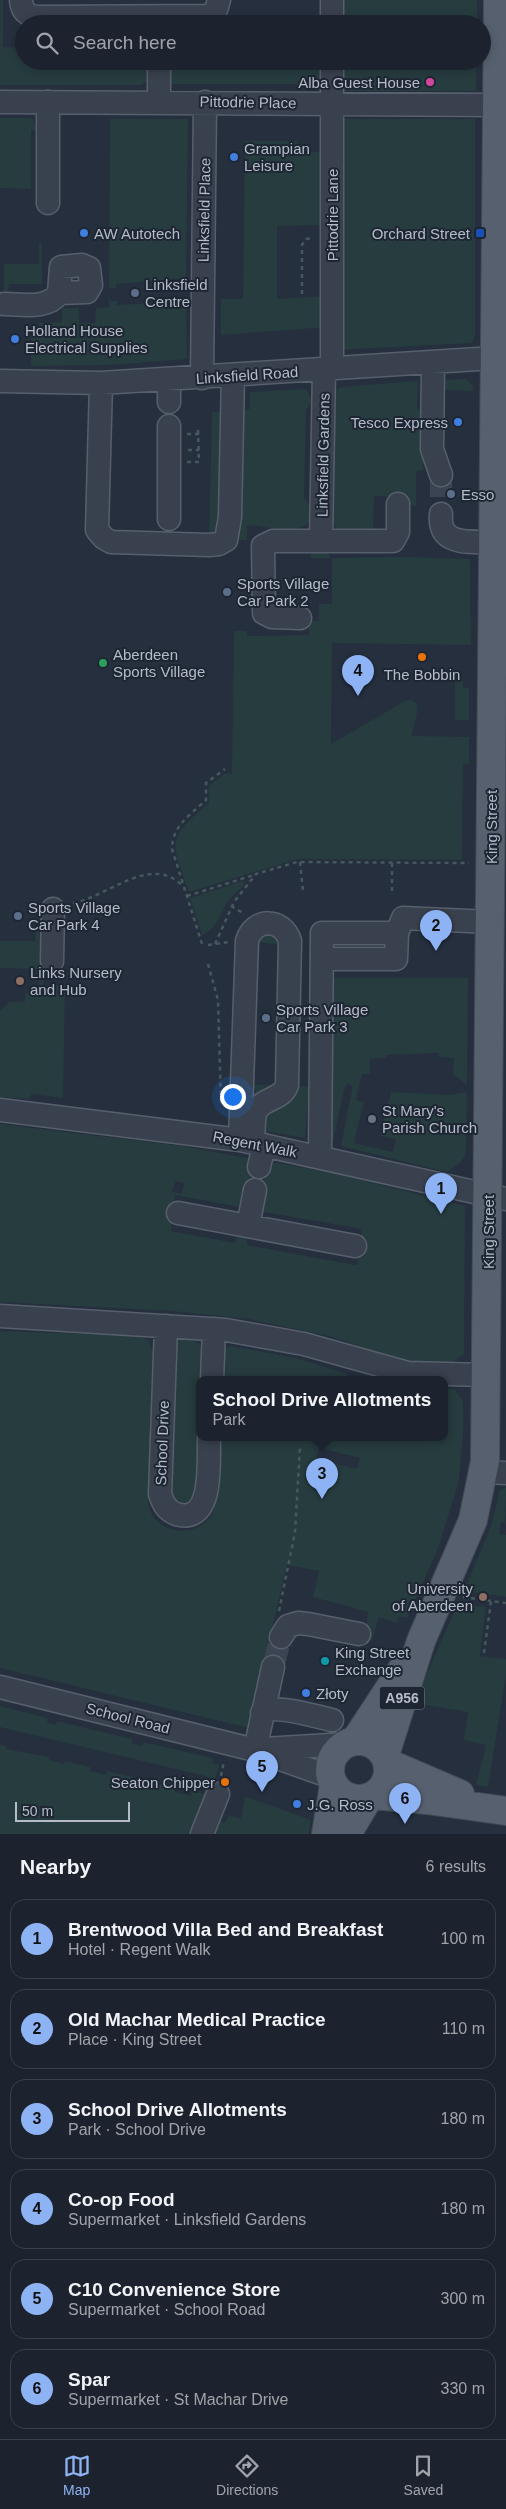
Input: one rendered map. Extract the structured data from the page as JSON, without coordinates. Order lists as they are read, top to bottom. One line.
{"streets":{"main road":["King Street","A956"],"street":["Pittodrie Place","Linksfield Place","Pittodrie Lane","Linksfield Road","Linksfield Gardens","Regent Walk","School Drive","School Road"]},"crossings":[["Pittodrie Place","Linksfield Place"],["Pittodrie Place","Pittodrie Lane"],["Pittodrie Place","King Street"],["Linksfield Place","Linksfield Road"],["Pittodrie Lane","Linksfield Road"],["Pittodrie Lane","Linksfield Gardens"],["Linksfield Road","Linksfield Gardens"],["Linksfield Road","King Street"],["King Street","Regent Walk"],["King Street","A956"],["King Street","School Road"],["A956","School Road"]],"places":{"other":["Alba Guest House","Grampian Leisure","AW Autotech","Linksfield Centre","Holland House Electrical Supplies","Tesco Express","Esso","Sports Village Car Park 2","The Bobbin","Aberdeen Sports Village","Sports Village Car Park 4","Links Nursery and Hub","Sports Village Car Park 3","St Mary's Parish Church","University of Aberdeen","King Street Exchange","Złoty","Seaton Chipper","J.G. Ross"],"transit":["Orchard Street"]},"scale_bar":"50 m","page":{"search":"Search here","pins":["4","2","1","3","5","6"],"popup":["School Drive Allotments","Park"],"scale":"50 m","heading":["Nearby","6 results"],"list":[{"mark":"1","name":"Brentwood Villa Bed and Breakfast","note":"Hotel · Regent Walk","value":"100 m"},{"mark":"2","name":"Old Machar Medical Practice","note":"Place · King Street","value":"110 m"},{"mark":"3","name":"School Drive Allotments","note":"Park · School Drive","value":"180 m"},{"mark":"4","name":"Co-op Food","note":"Supermarket · Linksfield Gardens","value":"180 m"},{"mark":"5","name":"C10 Convenience Store","note":"Supermarket · School Road","value":"300 m"},{"mark":"6","name":"Spar","note":"Supermarket · St Machar Drive","value":"330 m"}],"nav":["Map","Directions","Saved"]}}
